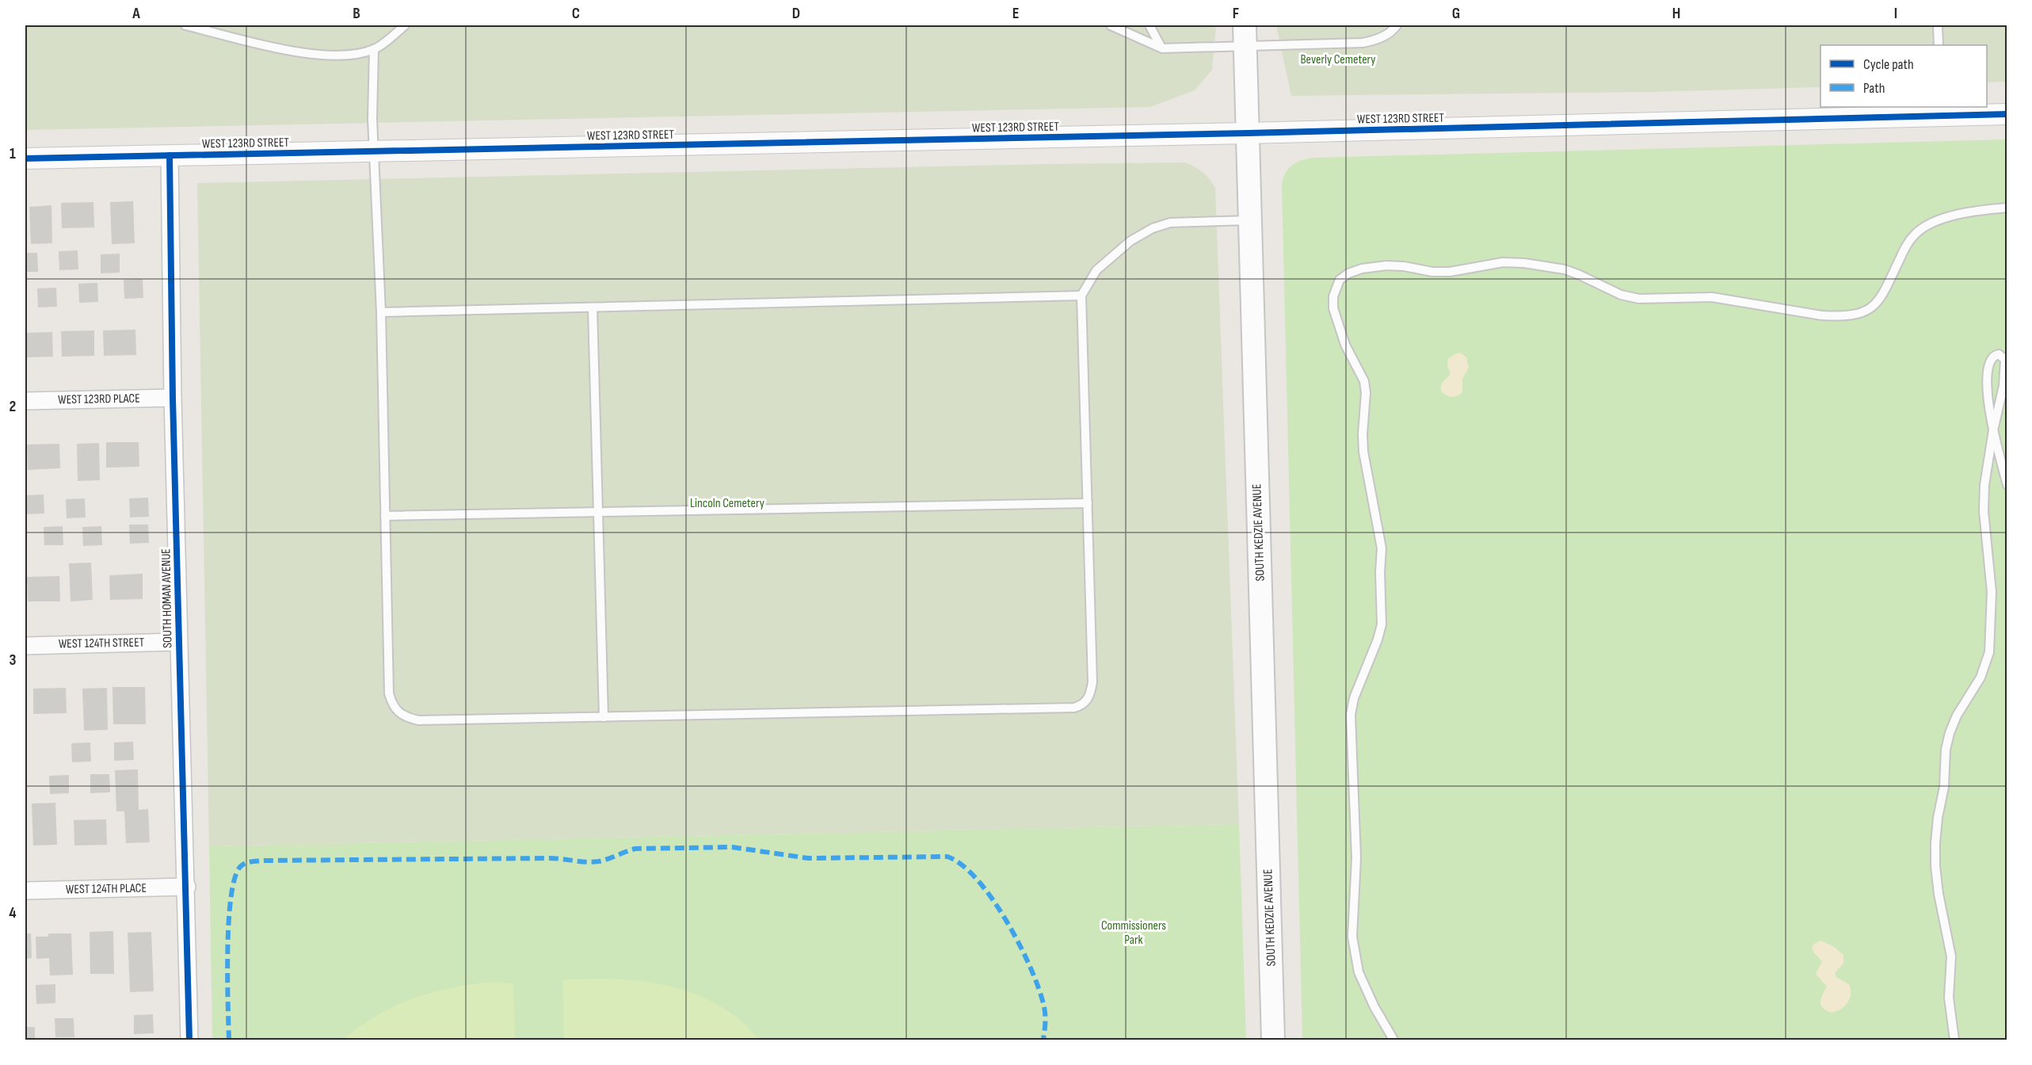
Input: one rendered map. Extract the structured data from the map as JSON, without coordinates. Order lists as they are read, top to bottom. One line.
{"streets":{"main road":["SOUTH KEDZIE AVENUE"],"street":["WEST 123RD STREET","WEST 123RD PLACE","SOUTH HOMAN AVENUE","WEST 124TH STREET","WEST 124TH PLACE"]},"crossings":[["WEST 123RD STREET","SOUTH KEDZIE AVENUE"],["WEST 123RD STREET","SOUTH HOMAN AVENUE"],["WEST 123RD PLACE","SOUTH HOMAN AVENUE"],["SOUTH HOMAN AVENUE","WEST 124TH STREET"],["SOUTH HOMAN AVENUE","WEST 124TH PLACE"]],"parks":["Beverly Cemetery","Lincoln Cemetery","Commissioners Park"],"legend":["Cycle path","Path"],"grid":{"columns":["A","B","C","D","E","F","G","H","I"],"rows":["1","2","3","4"]}}
